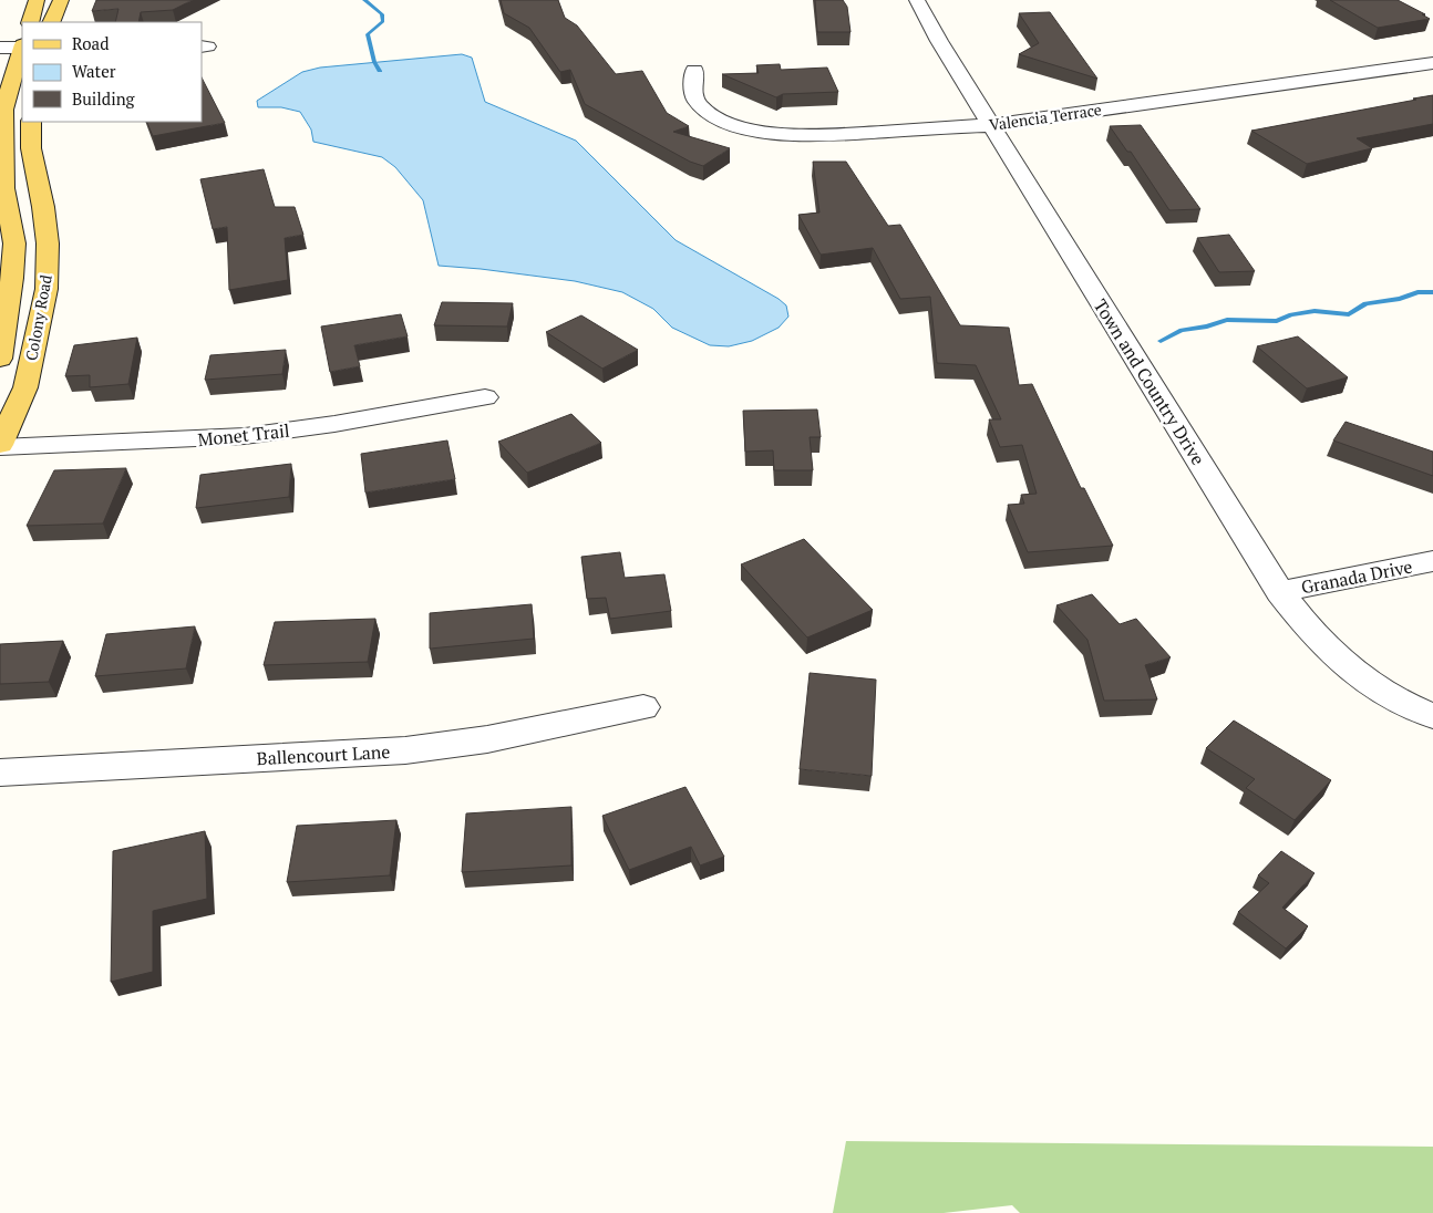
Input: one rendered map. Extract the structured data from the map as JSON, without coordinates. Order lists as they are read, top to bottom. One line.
{"streets":{"main road":["Colony Road"],"street":["Valencia Terrace","Town and Country Drive","Monet Trail","Granada Drive","Ballencourt Lane"]},"crossings":[["Valencia Terrace","Town and Country Drive"],["Colony Road","Monet Trail"],["Town and Country Drive","Granada Drive"]],"legend":["Road","Water","Building"]}
